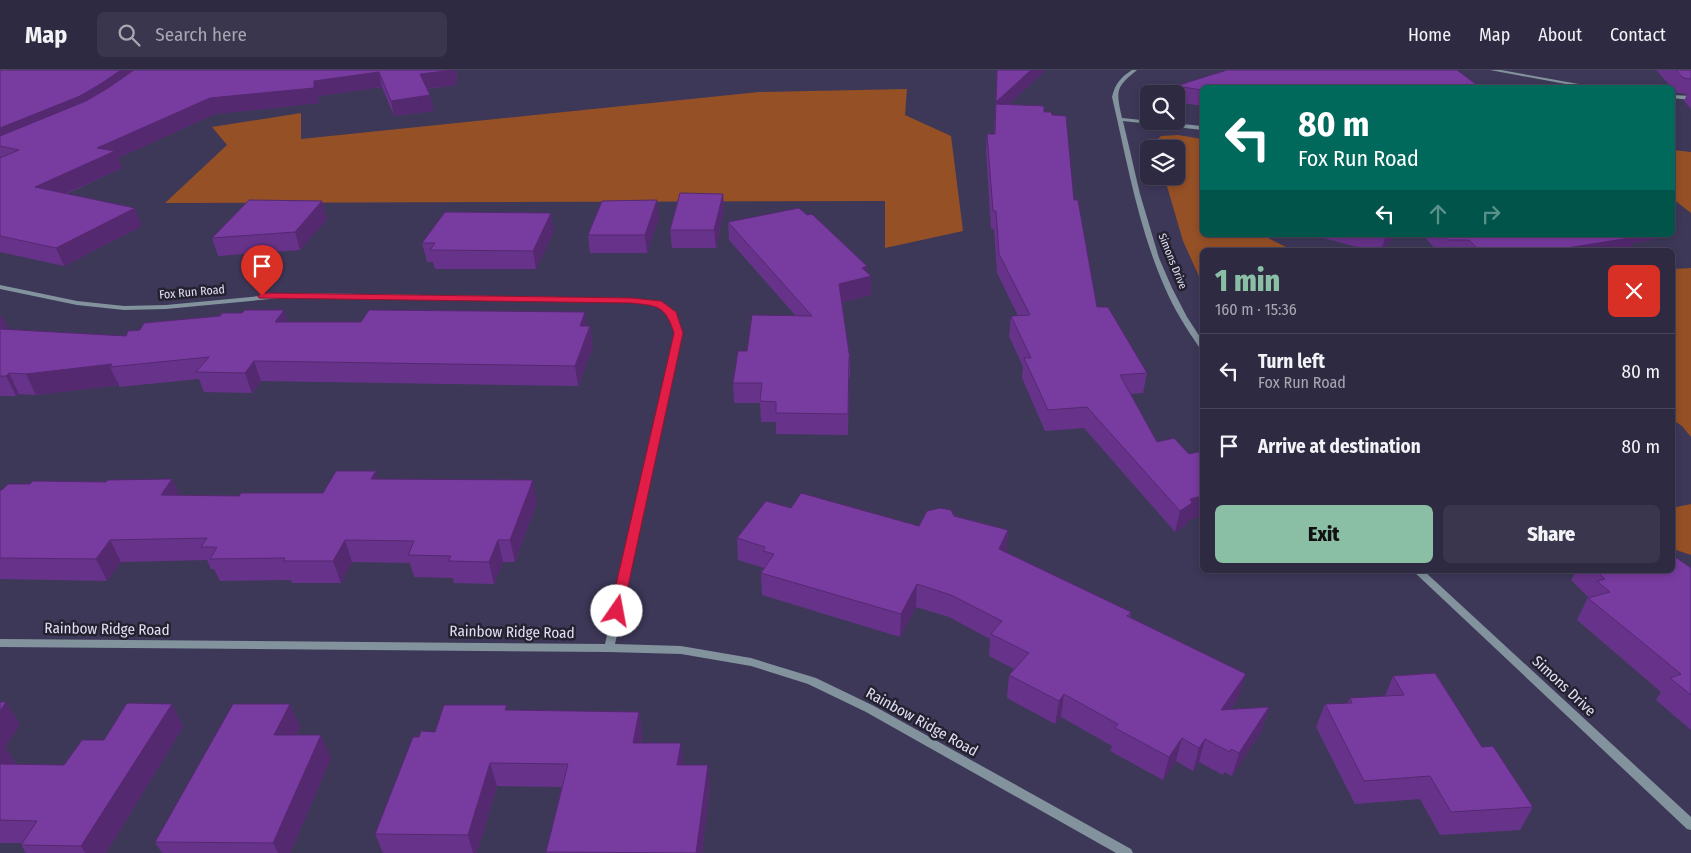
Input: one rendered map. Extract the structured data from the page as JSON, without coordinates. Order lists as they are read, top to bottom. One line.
{"streets":{"street":["Simons Drive","Fox Run Road","Rainbow Ridge Road"]},"crossings":[["Fox Run Road","Rainbow Ridge Road"]],"page":{"header":"Map","search":"Search here","nav":["Home","Map","About","Contact"],"turn":["80 m","Fox Run Road"],"heading":["1 min","160 m · 15:36"],"list":[{"name":"Turn left","note":"Fox Run Road","value":"80 m"},{"name":"Arrive at destination","value":"80 m"}],"buttons":["Exit","Share"]}}
